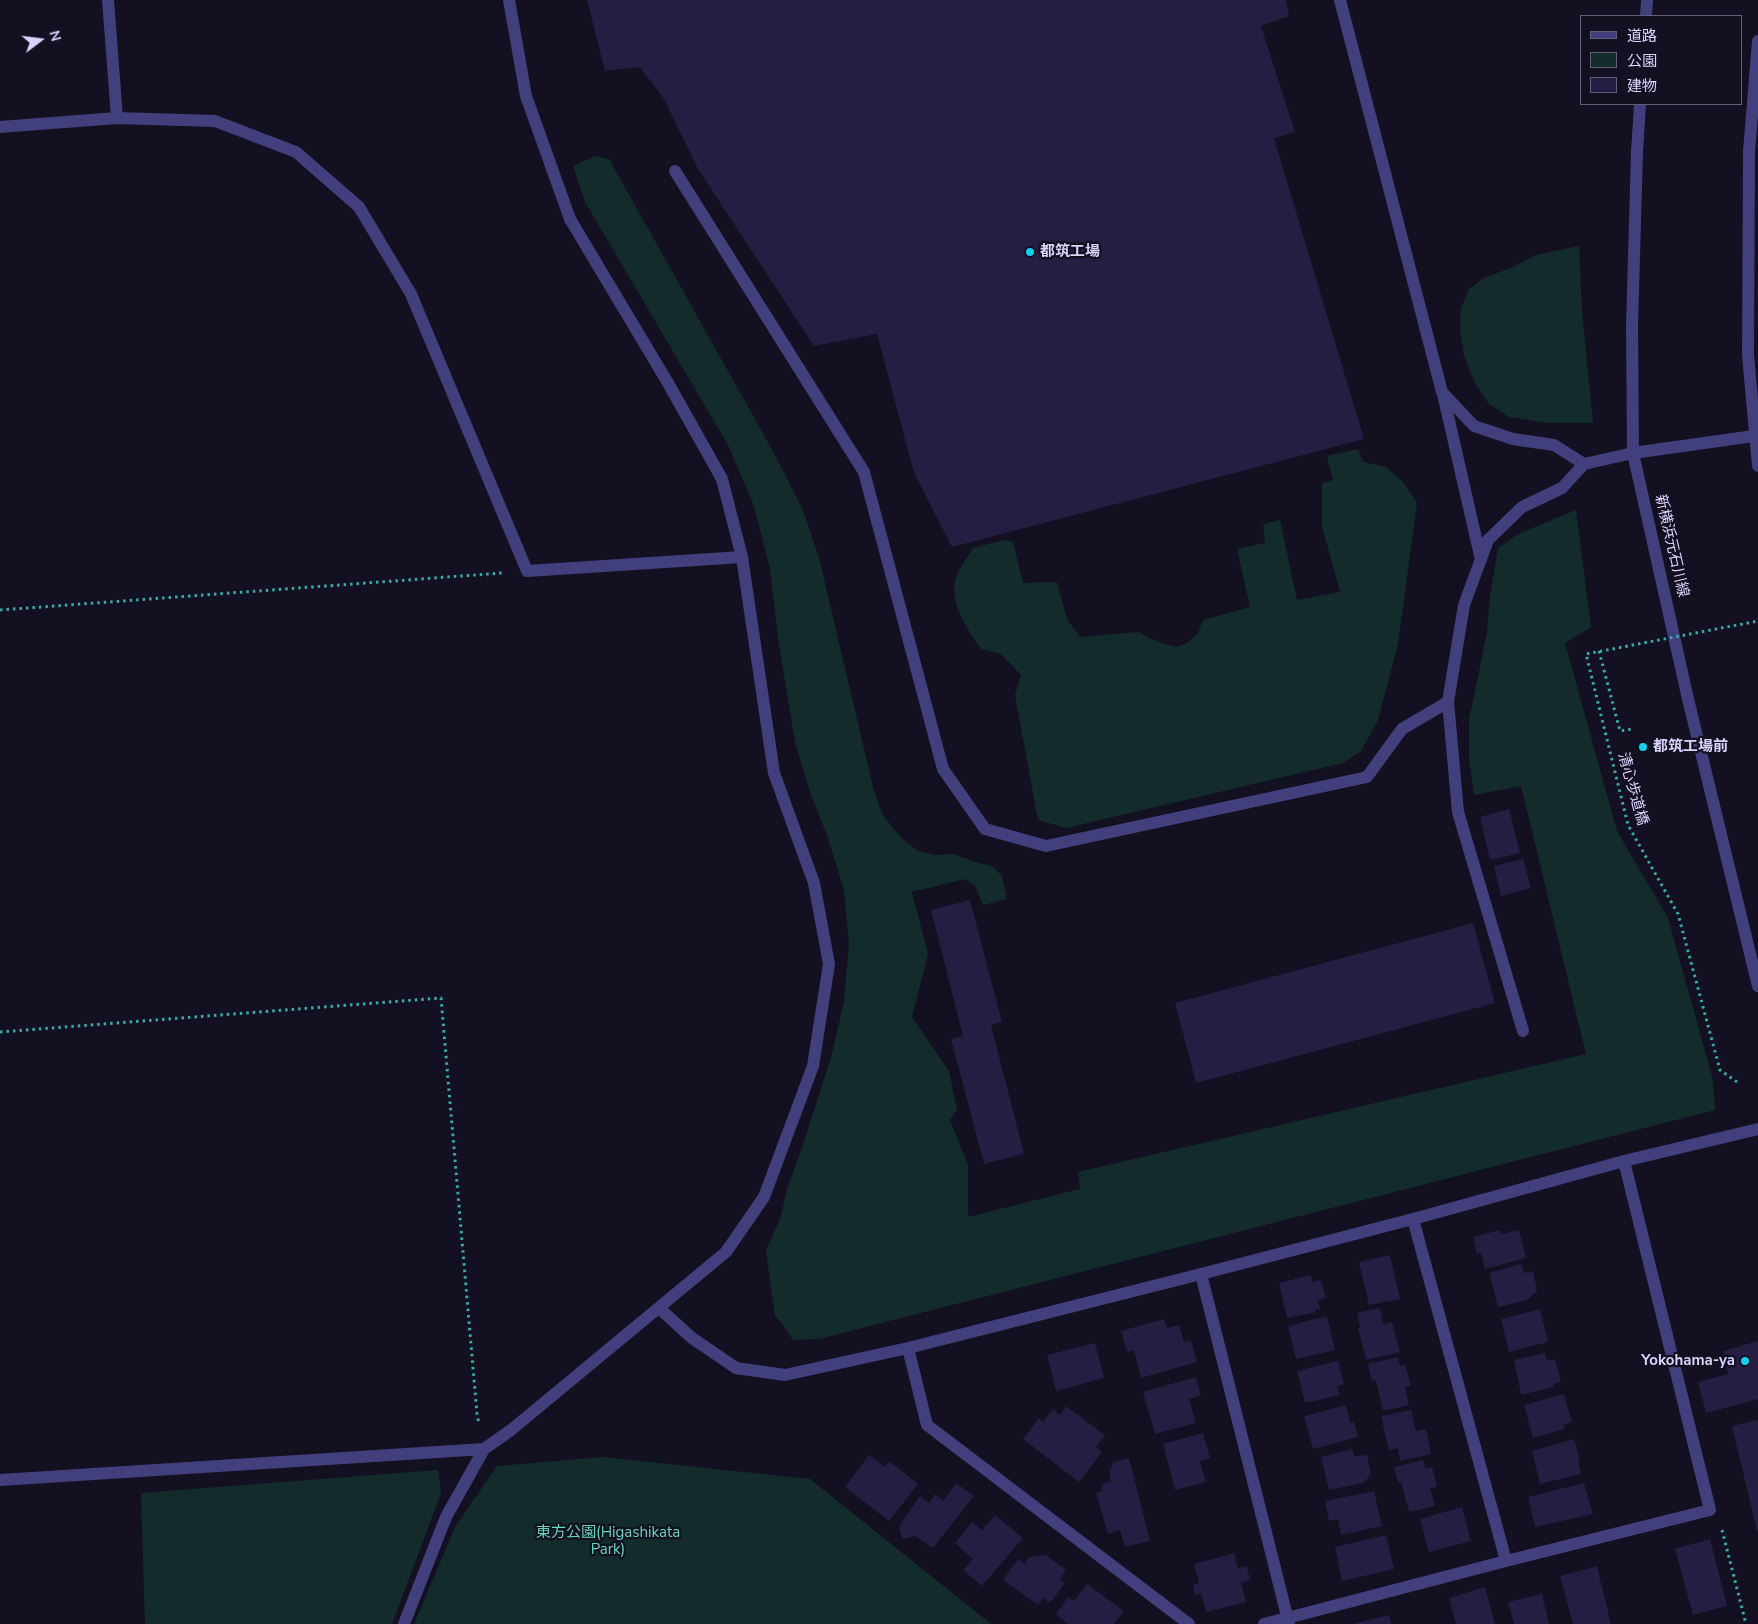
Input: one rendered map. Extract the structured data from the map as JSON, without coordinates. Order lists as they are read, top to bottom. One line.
{"streets":{"street":["新横浜元石川線"],"path":["清心歩道橋"]},"parks":["東方公園(Higashikata Park)"],"places":["都筑工場","都筑工場前","Yokohama-ya"],"legend":["道路","公園","建物"],"north":"right"}
